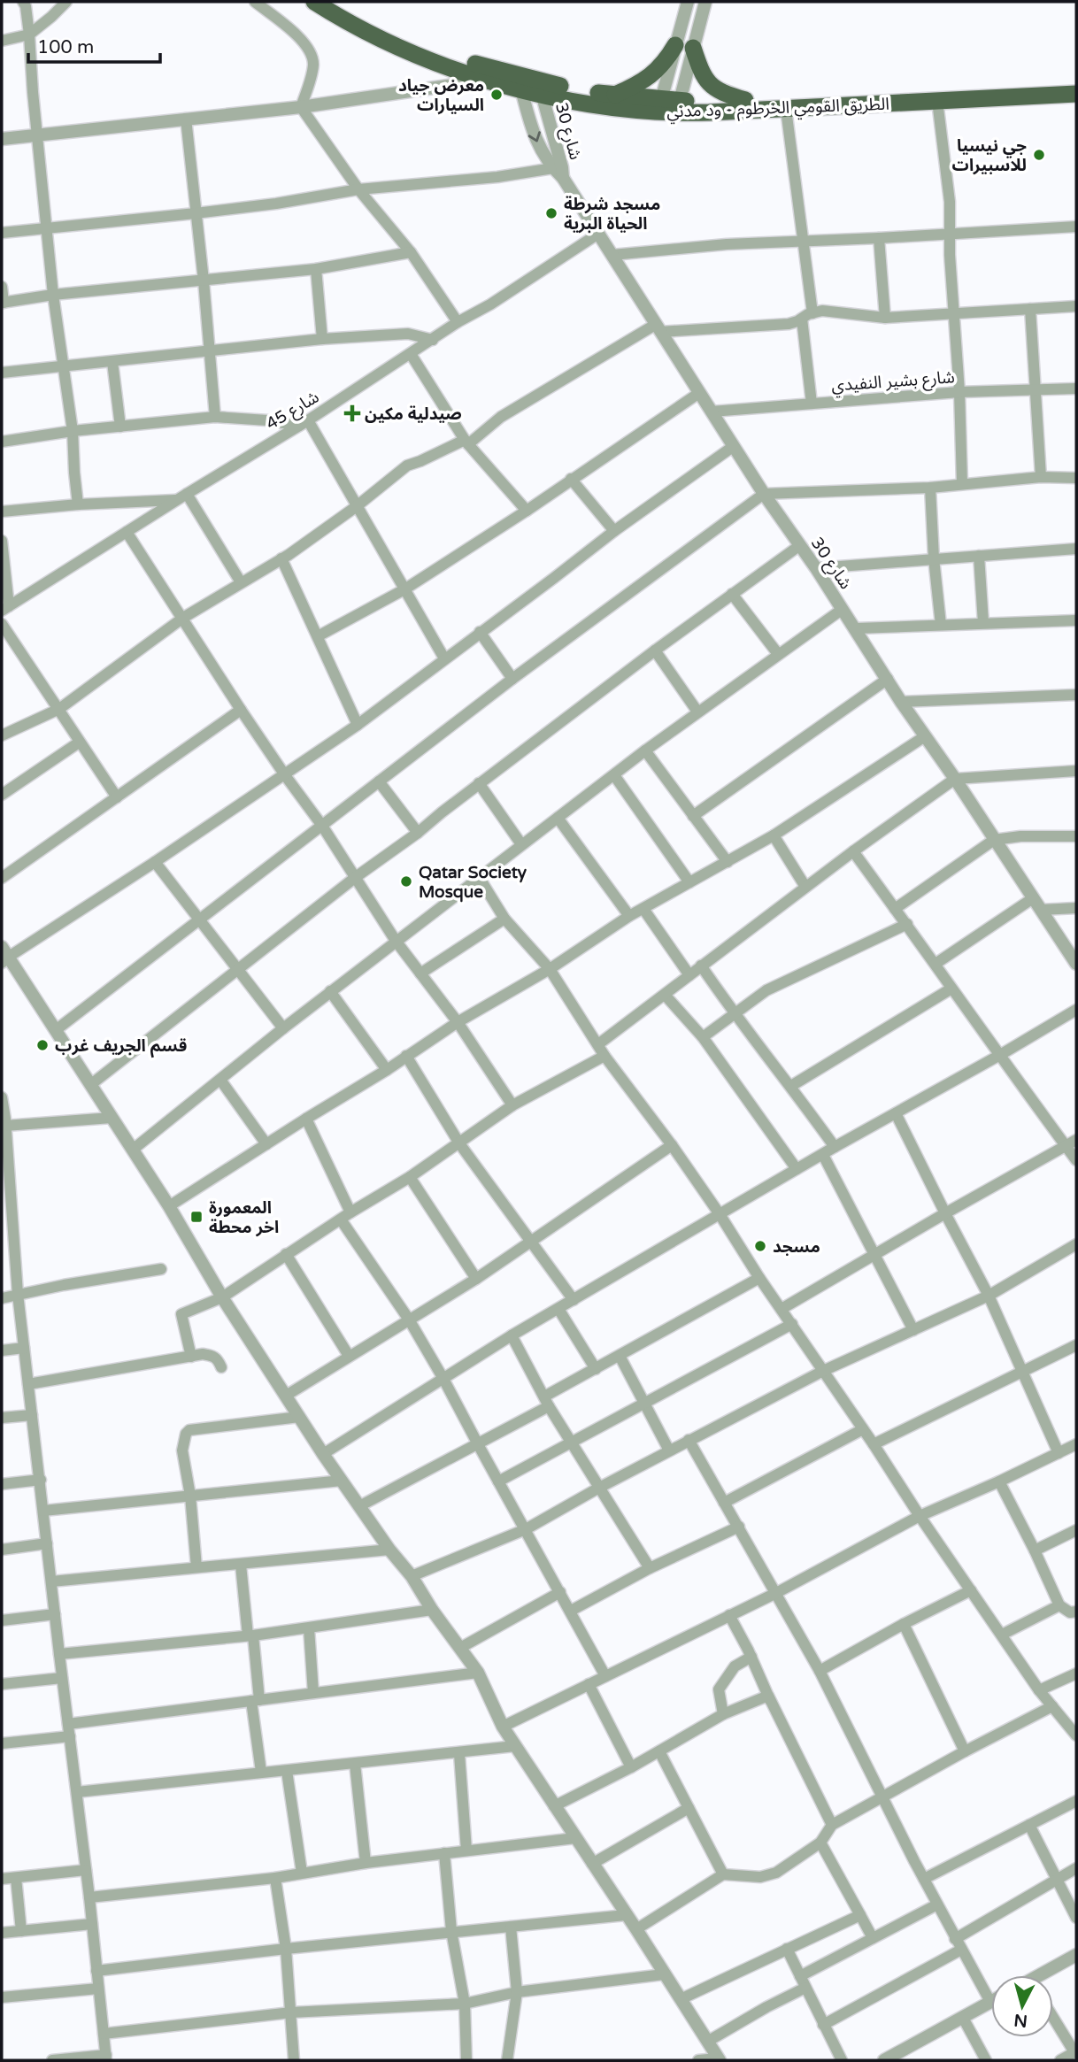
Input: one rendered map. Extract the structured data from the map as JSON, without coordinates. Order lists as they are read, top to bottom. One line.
{"streets":{"highway":["الطريق القومي الخرطوم - ود مدني"],"street":["شارع 30","شارع بشير النفيدي","شارع 45"]},"crossings":[["الطريق القومي الخرطوم - ود مدني","شارع 30"],["شارع 30","شارع بشير النفيدي"],["شارع 30","شارع 45"]],"places":{"other":["معرض جياد السيارات","جي نيسيا للاسبيرات","مسجد شرطة الحياة البرية","Qatar Society Mosque","قسم الجريف غرب","مسجد"],"health":["صيدلية مكين"],"transit":["المعمورة اخر محطة"]},"scale_bar":"100 m","north":"bottom"}
